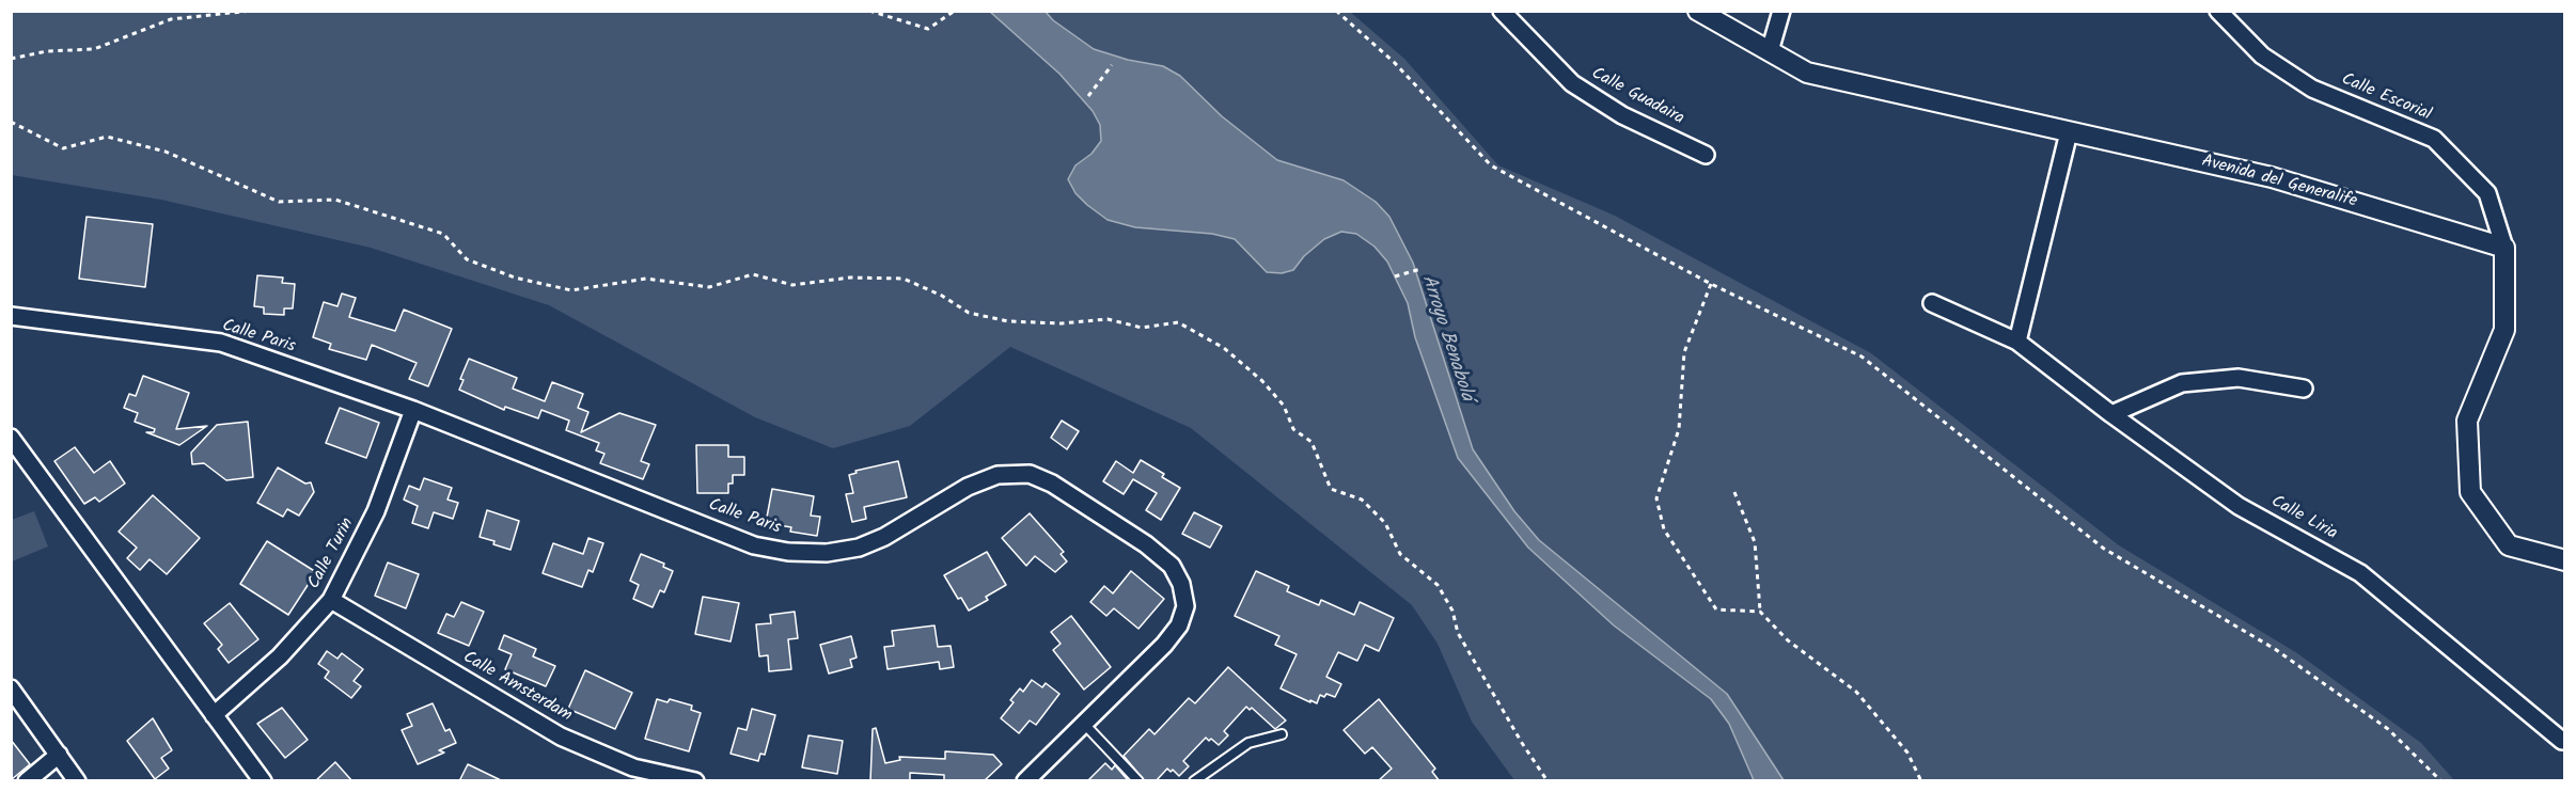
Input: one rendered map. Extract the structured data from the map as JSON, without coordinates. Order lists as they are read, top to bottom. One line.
{"streets":{"street":["Calle Guadaira","Calle Escorial","Avenida del Generalife","Calle Paris","Calle Liria","Calle Turin","Calle Amsterdam"]},"crossings":[["Calle Escorial","Avenida del Generalife"],["Calle Paris","Calle Turin"],["Calle Turin","Calle Amsterdam"]],"water":["Arroyo Benabolá"]}
